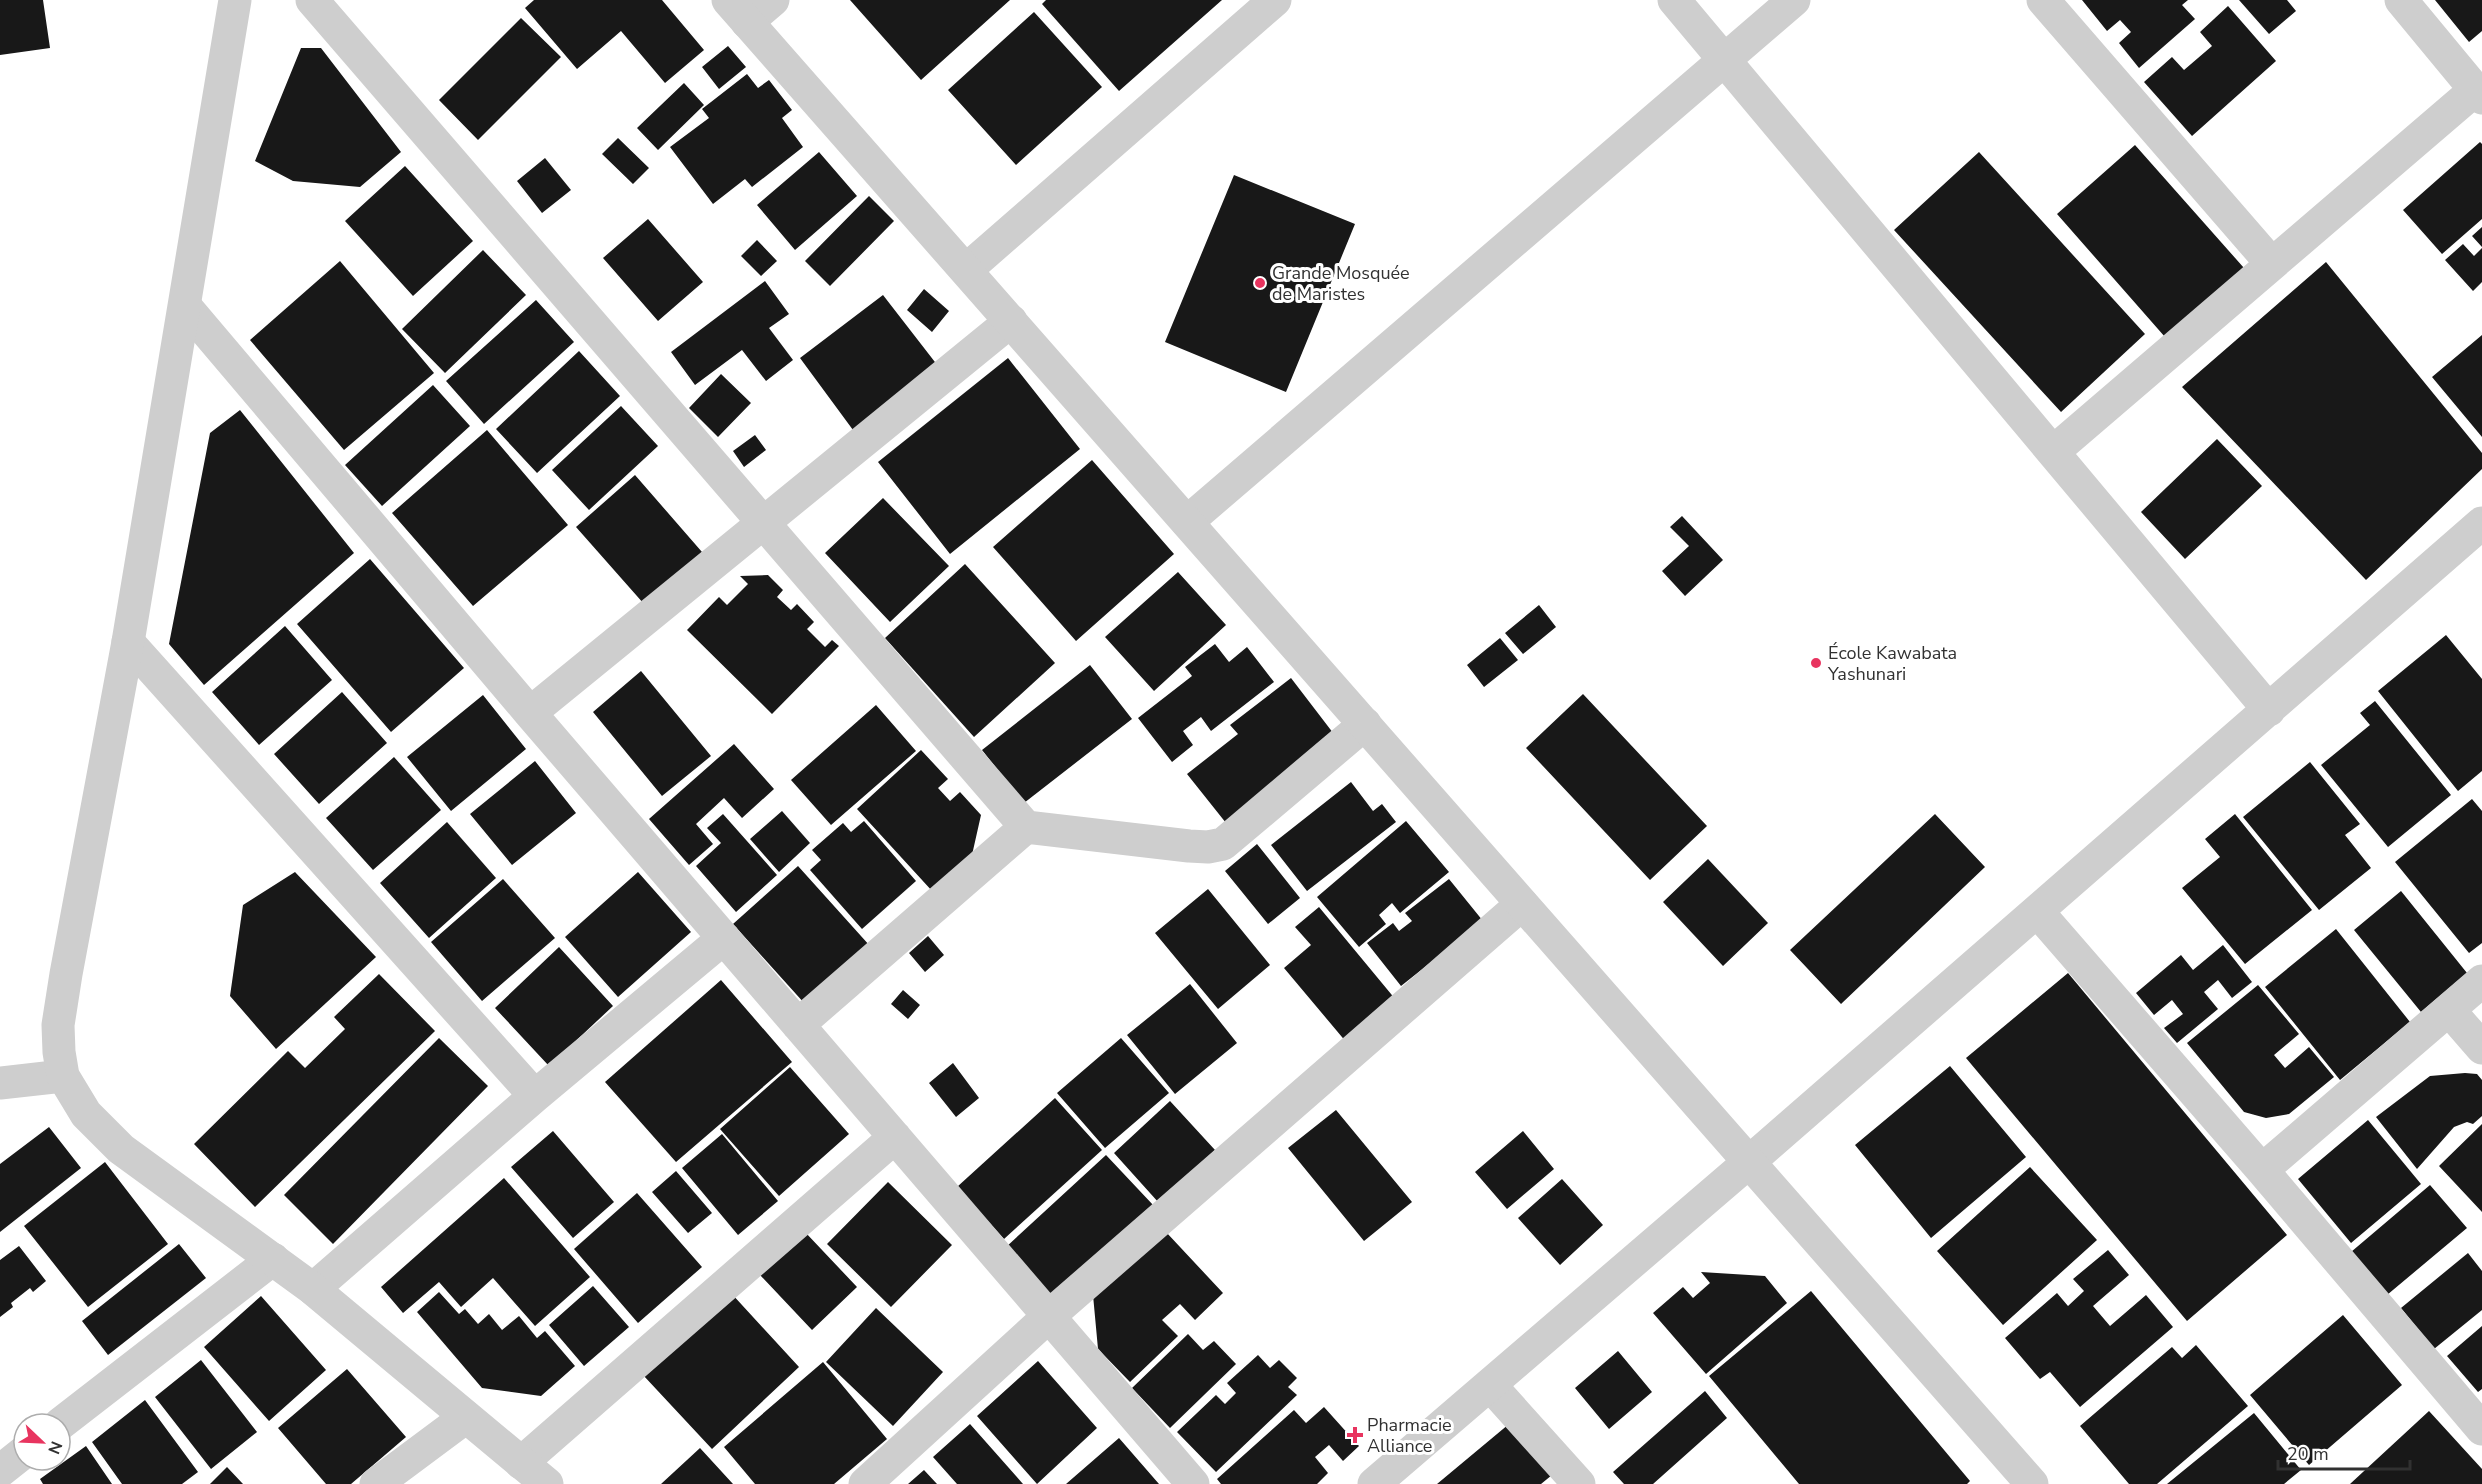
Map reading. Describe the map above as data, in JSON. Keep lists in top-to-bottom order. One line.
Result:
{"places":{"other":["Grande Mosquée de Maristes","École Kawabata Yashunari"],"health":["Pharmacie Alliance"]},"scale_bar":"20 m","north":"bottom right"}
